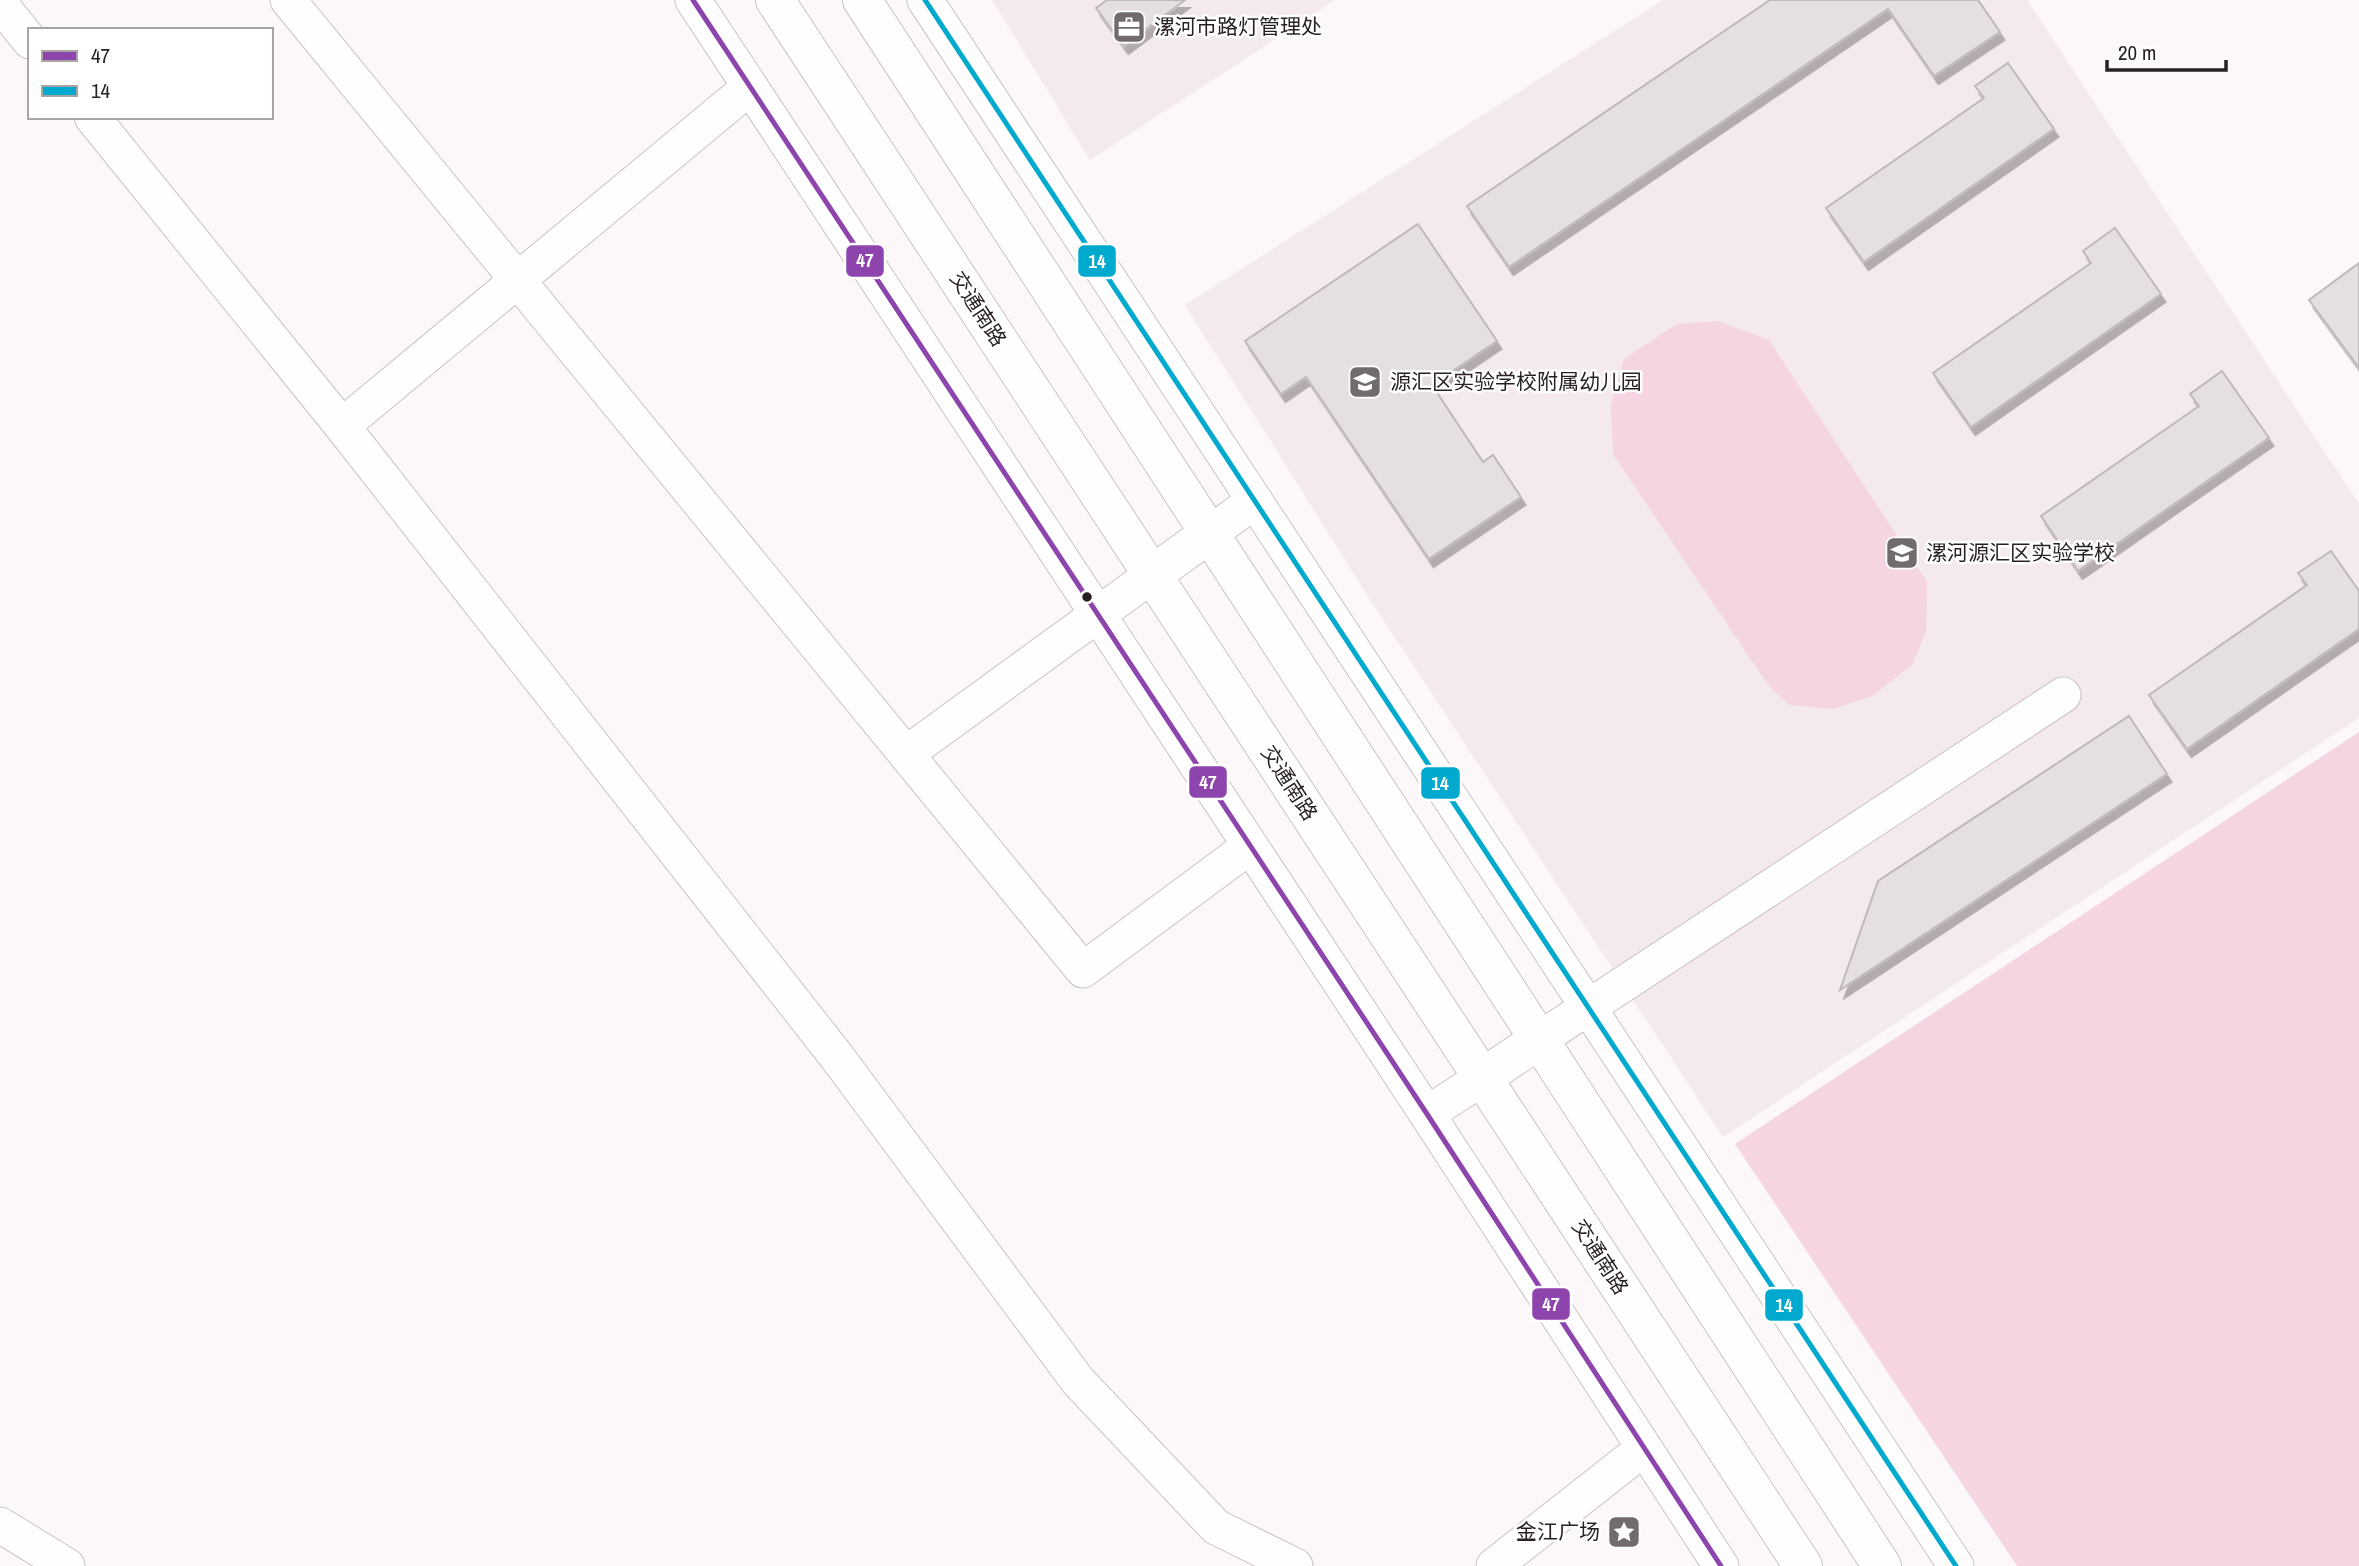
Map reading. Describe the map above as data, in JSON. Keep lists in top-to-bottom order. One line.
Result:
{"streets":{"main road":["交通南路"]},"places":{"office":["漯河市路灯管理处"],"school or university":["源汇区实验学校附属幼儿园","漯河源汇区实验学校"],"place":["金江广场"]},"lines":["transit line 47","transit line 14"],"legend":["47","14"],"scale_bar":"20 m"}
